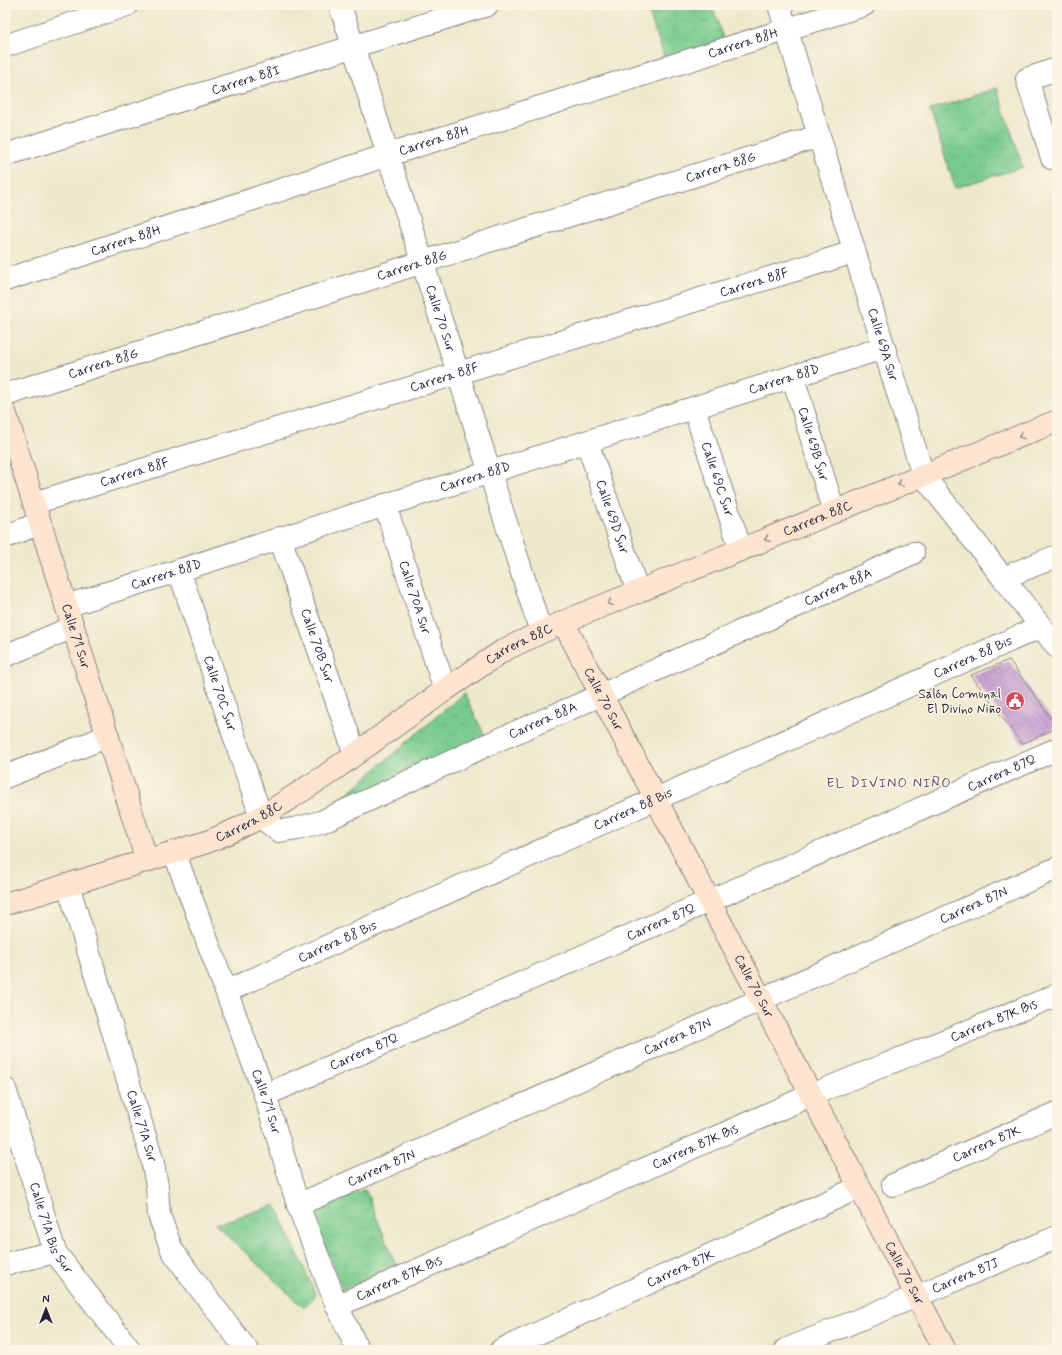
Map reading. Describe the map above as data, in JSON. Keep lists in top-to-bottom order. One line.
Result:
{"streets":{"street":["Carrera 88H","Carrera 88I","Carrera 88G","Carrera 88F","Calle 70 Sur","Calle 69A Sur","Carrera 88D","Calle 69B Sur","Calle 69C Sur","Calle 69D Sur","Carrera 88C","Carrera 88A","Calle 70A Sur","Calle 71 Sur","Calle 70B Sur","Carrera 88 Bis","Calle 70C Sur","Carrera 87Q","Carrera 87N","Carrera 87K Bis","Calle 71A Sur","Carrera 87K","Calle 71A Bis Sur","Carrera 87J"]},"crossings":[["Carrera 88H","Calle 70 Sur"],["Carrera 88H","Calle 69A Sur"],["Carrera 88I","Calle 70 Sur"],["Carrera 88G","Calle 70 Sur"],["Carrera 88G","Calle 69A Sur"],["Carrera 88G","Calle 71 Sur"],["Carrera 88F","Calle 70 Sur"],["Carrera 88F","Calle 69A Sur"],["Carrera 88F","Calle 71 Sur"],["Calle 70 Sur","Carrera 88D"],["Calle 70 Sur","Carrera 88C"],["Calle 70 Sur","Carrera 88A"],["Calle 70 Sur","Carrera 88 Bis"],["Calle 70 Sur","Carrera 87Q"],["Calle 70 Sur","Carrera 87N"],["Calle 70 Sur","Carrera 87K Bis"],["Calle 70 Sur","Carrera 87K"],["Calle 70 Sur","Carrera 87J"],["Calle 69A Sur","Carrera 88D"],["Calle 69A Sur","Carrera 88C"],["Calle 69A Sur","Carrera 88 Bis"],["Carrera 88D","Calle 69B Sur"],["Carrera 88D","Calle 69C Sur"],["Carrera 88D","Calle 69D Sur"],["Carrera 88D","Calle 70A Sur"],["Carrera 88D","Calle 71 Sur"],["Carrera 88D","Calle 70B Sur"],["Carrera 88D","Calle 70C Sur"],["Calle 69B Sur","Carrera 88C"],["Calle 69C Sur","Carrera 88C"],["Calle 69D Sur","Carrera 88C"],["Carrera 88C","Carrera 88A"],["Carrera 88C","Calle 70A Sur"],["Carrera 88C","Calle 71 Sur"],["Carrera 88C","Calle 70B Sur"],["Carrera 88C","Calle 70C Sur"],["Carrera 88C","Calle 71A Sur"],["Carrera 88A","Calle 70C Sur"],["Calle 71 Sur","Carrera 88 Bis"],["Calle 71 Sur","Carrera 87Q"],["Calle 71 Sur","Carrera 87N"],["Calle 71 Sur","Carrera 87K Bis"]],"one_way":["Carrera 88C"],"districts":["EL DIVINO NIÑO"],"places":{"public building":["Salón Comunal El Divino Niño"]},"north":"top"}
